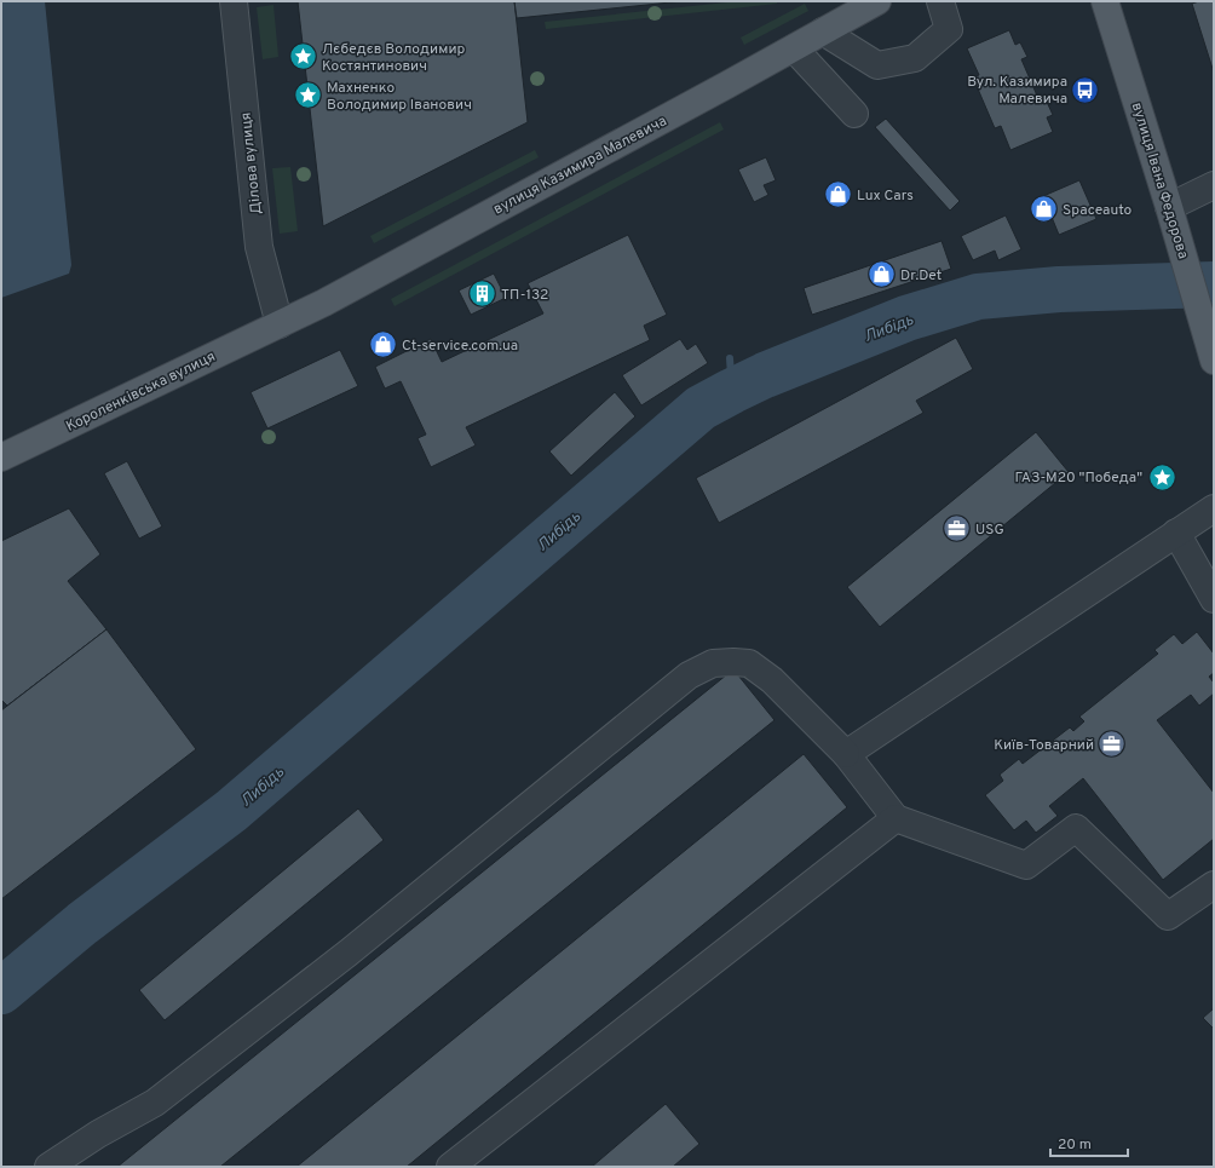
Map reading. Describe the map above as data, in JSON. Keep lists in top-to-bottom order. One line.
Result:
{"streets":{"main road":["вулиця Казимира Малевича","вулиця Івана Федорова","Короленківська вулиця"],"street":["Ділова вулиця"]},"crossings":[["Ділова вулиця","вулиця Казимира Малевича"],["Ділова вулиця","Короленківська вулиця"],["вулиця Казимира Малевича","Короленківська вулиця"]],"water":["Либідь"],"places":{"place":["Лєбедєв Володимир Костянтинович","Махненко Володимир Іванович","ГАЗ-М20 \"Победа\""],"bus stop":["Вул. Казимира Малевича"],"shop":["Lux Cars","Spaceauto","Dr.Det","Ct-service.com.ua"],"building":["ТП-132"],"office":["USG","Київ-Товарний"]},"scale_bar":"20 m"}
